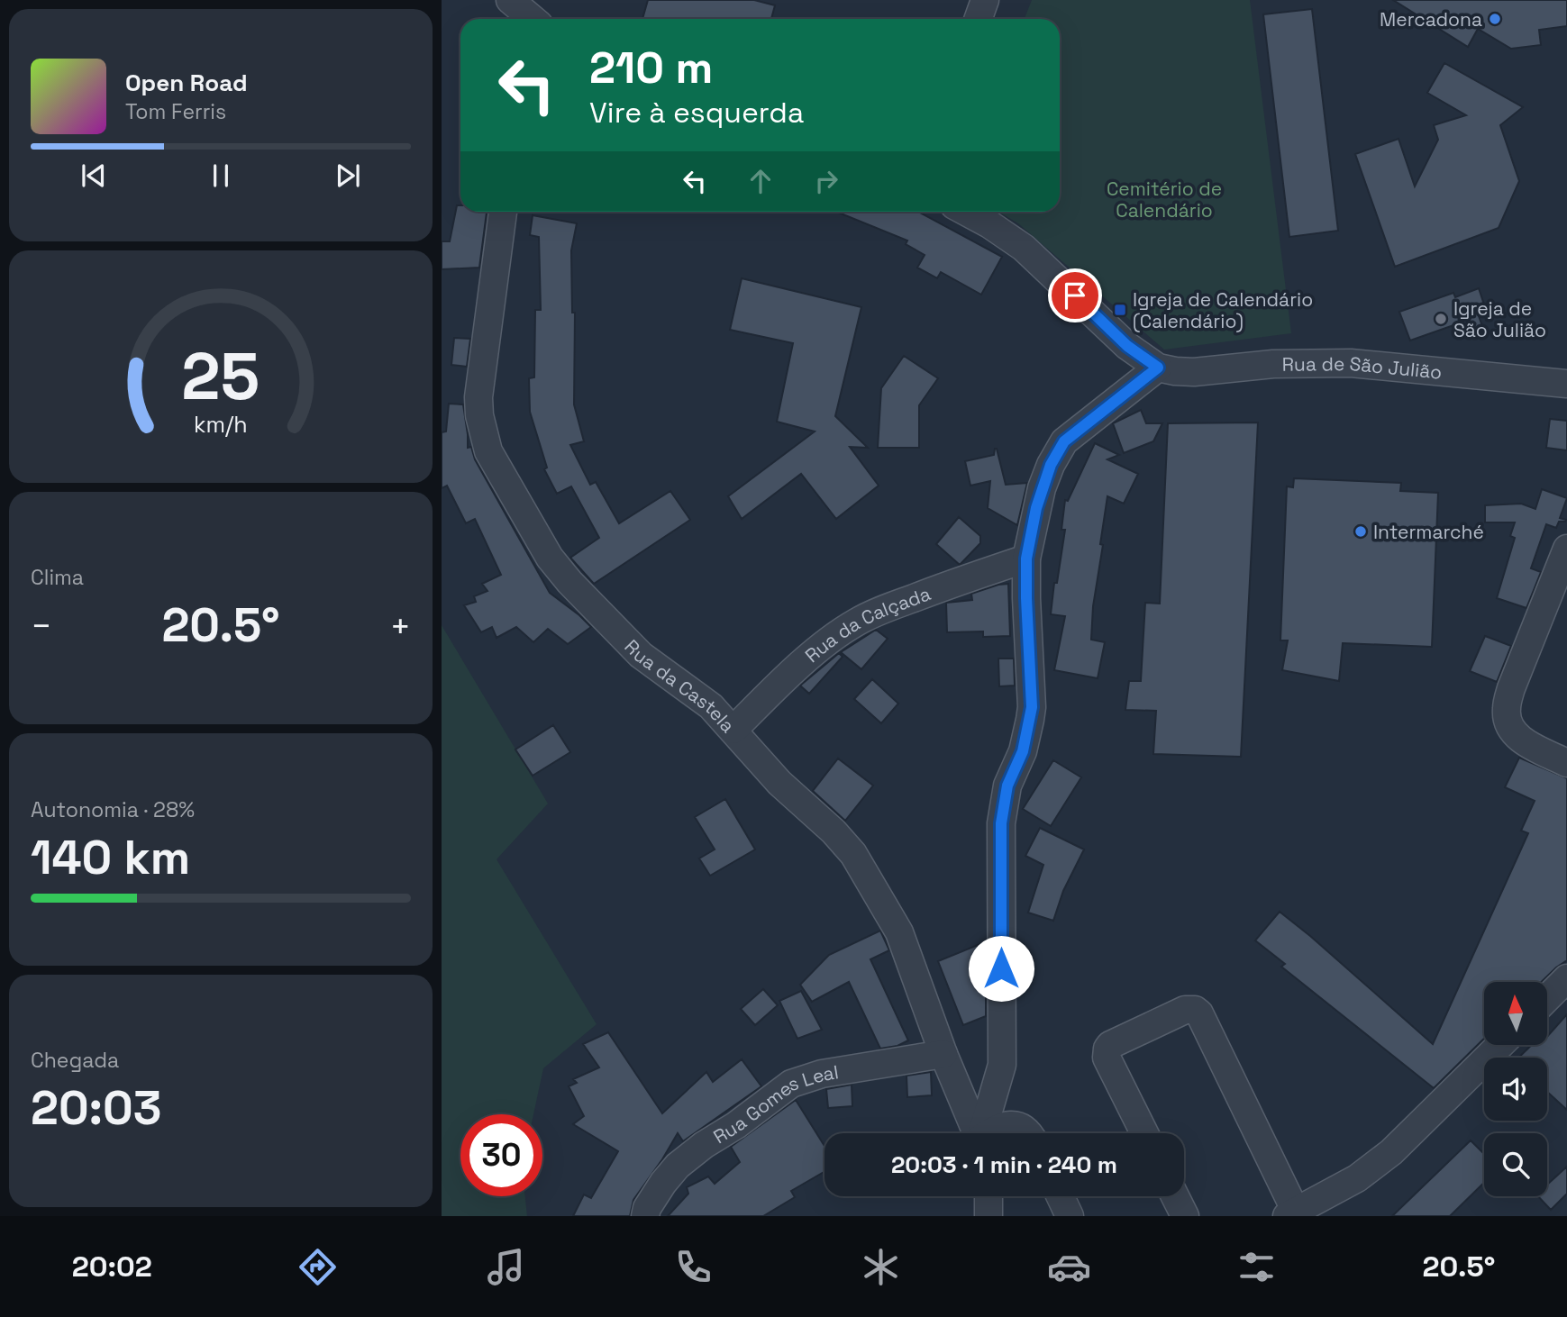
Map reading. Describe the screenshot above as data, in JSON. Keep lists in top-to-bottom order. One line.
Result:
{"streets":{"street":["Rua de São Julião","Rua da Calçada","Rua da Castela","Rua Gomes Leal"]},"crossings":[["Rua da Calçada","Rua da Castela"],["Rua da Castela","Rua Gomes Leal"]],"parks":["Cemitério de Calendário"],"places":{"other":["Mercadona","Igreja de São Julião","Intermarché"],"transit":["Igreja de Calendário (Calendário)"]},"north":"top","page":{"turn":["210 m","Vire à esquerda"],"song":["Open Road","Tom Ferris"],"tile":["Clima",["Autonomia · 28%","140 km"],["Chegada","20:03"]],"heat":["−","20.5°","+"],"limit":"30","trip":"20:03 · 1 min · 240 m","tabs":["20:02","20.5°"],"gauge":["25","km/h"]}}
